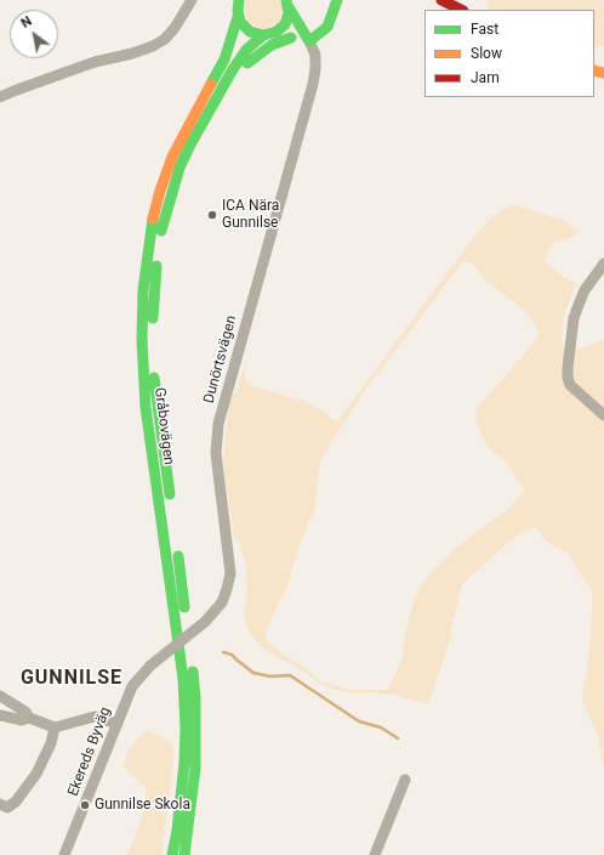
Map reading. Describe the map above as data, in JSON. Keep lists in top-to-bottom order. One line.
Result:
{"streets":{"main road":["Dunörtsvägen","Gråbovägen"],"street":["Ekereds Byväg"]},"crossings":[["Dunörtsvägen","Ekereds Byväg"]],"districts":["GUNNILSE"],"places":["ICA Nära Gunnilse","Gunnilse Skola"],"legend":["Fast","Slow","Jam"],"north":"top left"}
